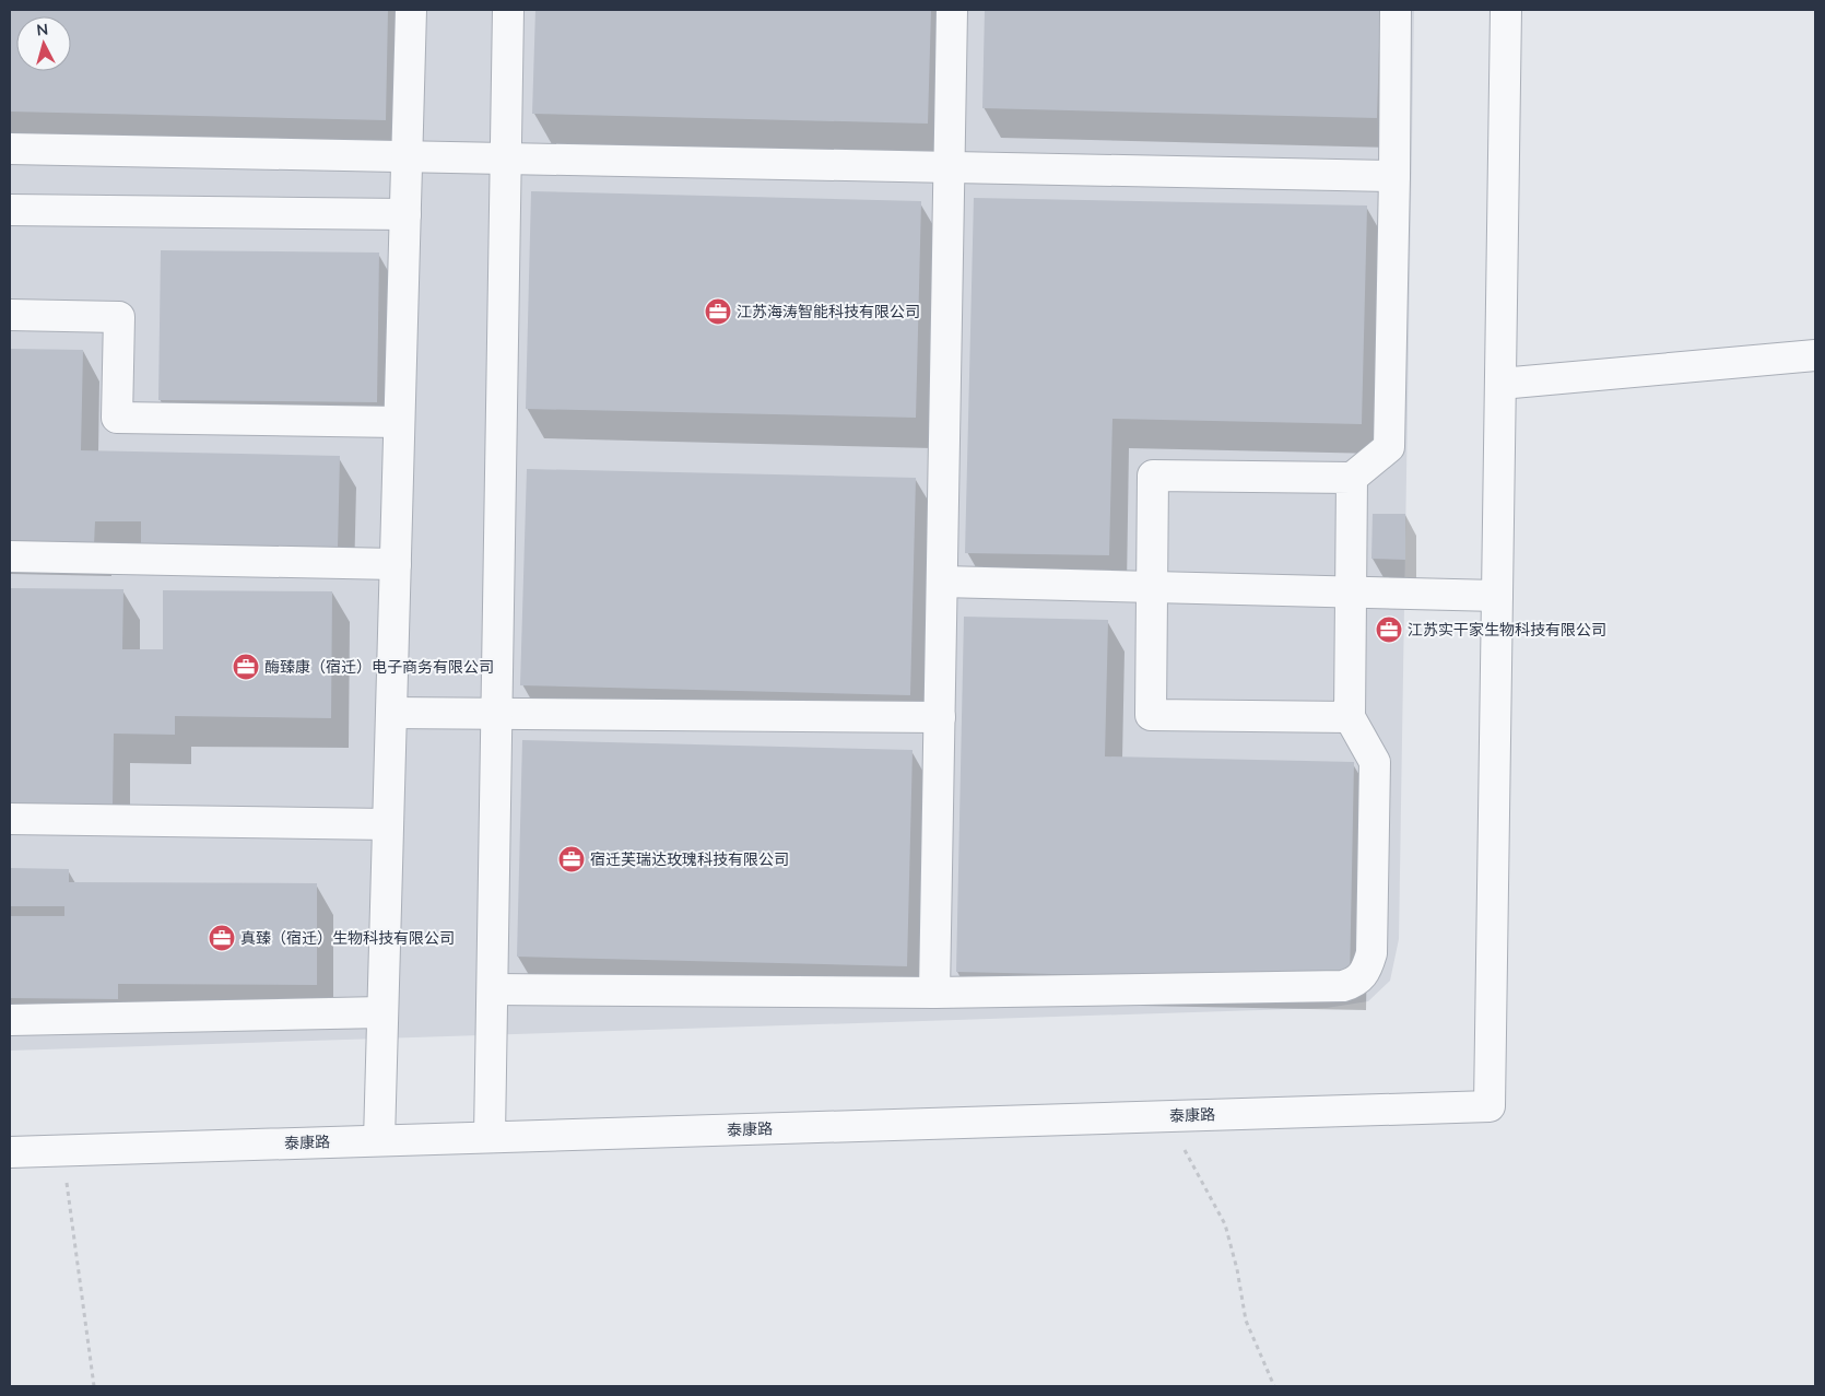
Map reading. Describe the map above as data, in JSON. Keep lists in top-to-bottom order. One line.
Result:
{"streets":{"street":["泰康路"]},"places":{"office":["江苏海涛智能科技有限公司","江苏实干家生物科技有限公司","酶臻康（宿迁）电子商务有限公司","宿迁芙瑞达玫瑰科技有限公司","真臻（宿迁）生物科技有限公司"]},"north":"top"}
